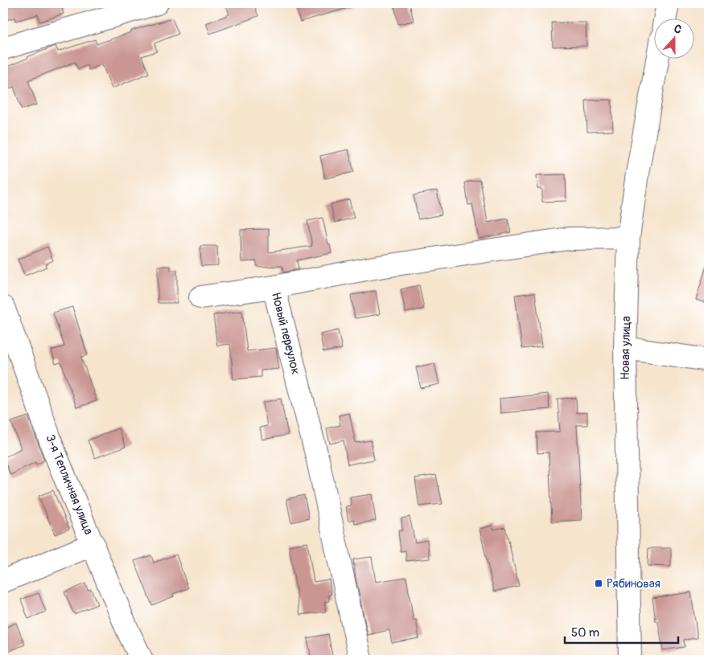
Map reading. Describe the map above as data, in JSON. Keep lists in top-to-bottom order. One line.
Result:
{"streets":{"street":["Новый переулок","Новая улица","3-я Тепличная улица"]},"crossings":[["Новый переулок","Новая улица"]],"places":{"transit":["Рябиновая"]},"scale_bar":"50 m","north":"top"}
